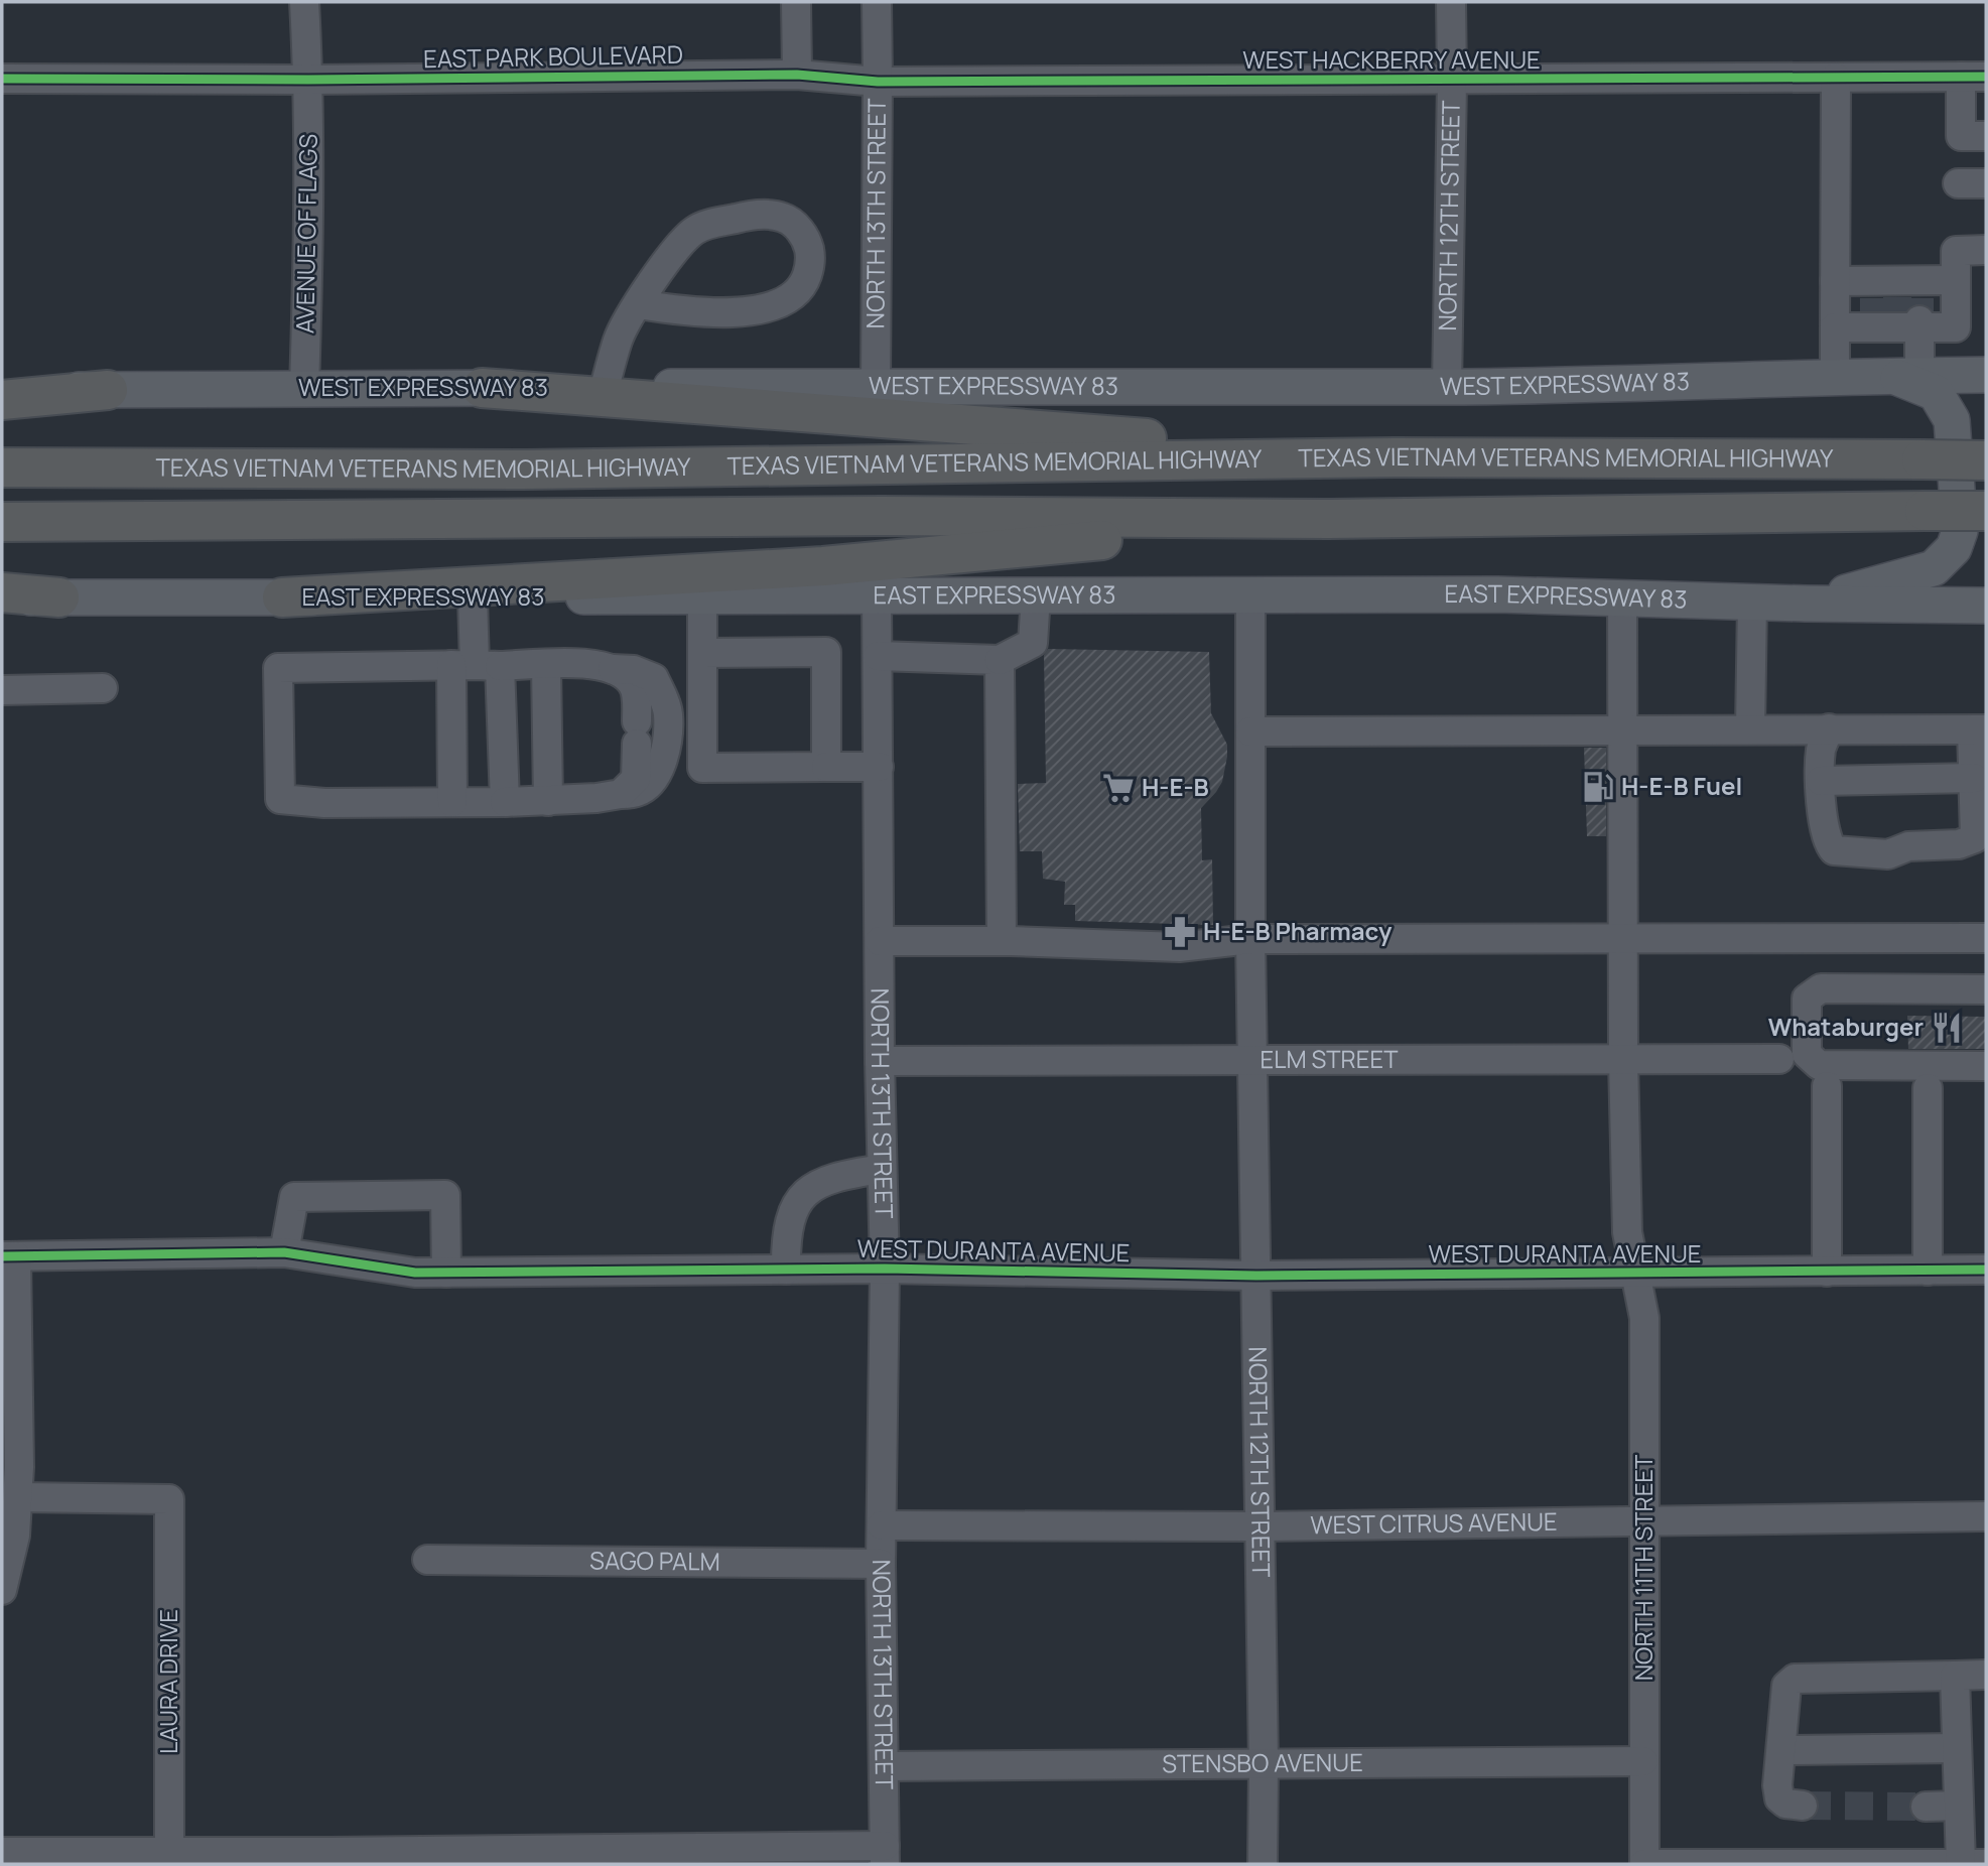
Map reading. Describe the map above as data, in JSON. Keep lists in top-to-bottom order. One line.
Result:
{"streets":{"highway":["TEXAS VIETNAM VETERANS MEMORIAL HIGHWAY"],"main road":["WEST EXPRESSWAY 83","EAST EXPRESSWAY 83"],"street":["EAST PARK BOULEVARD","WEST HACKBERRY AVENUE","NORTH 13TH STREET","NORTH 12TH STREET","AVENUE OF FLAGS","ELM STREET","WEST DURANTA AVENUE","WEST CITRUS AVENUE","SAGO PALM","NORTH 11TH STREET","LAURA DRIVE","STENSBO AVENUE"]},"crossings":[["EAST PARK BOULEVARD","WEST HACKBERRY AVENUE"],["EAST PARK BOULEVARD","AVENUE OF FLAGS"],["WEST HACKBERRY AVENUE","NORTH 13TH STREET"],["WEST HACKBERRY AVENUE","NORTH 12TH STREET"],["NORTH 13TH STREET","WEST EXPRESSWAY 83"],["NORTH 13TH STREET","EAST EXPRESSWAY 83"],["NORTH 13TH STREET","ELM STREET"],["NORTH 13TH STREET","WEST DURANTA AVENUE"],["NORTH 13TH STREET","WEST CITRUS AVENUE"],["NORTH 13TH STREET","SAGO PALM"],["NORTH 13TH STREET","STENSBO AVENUE"],["NORTH 12TH STREET","WEST EXPRESSWAY 83"],["NORTH 12TH STREET","EAST EXPRESSWAY 83"],["NORTH 12TH STREET","ELM STREET"],["NORTH 12TH STREET","WEST DURANTA AVENUE"],["NORTH 12TH STREET","WEST CITRUS AVENUE"],["NORTH 12TH STREET","STENSBO AVENUE"],["AVENUE OF FLAGS","WEST EXPRESSWAY 83"],["EAST EXPRESSWAY 83","NORTH 11TH STREET"],["ELM STREET","NORTH 11TH STREET"],["WEST DURANTA AVENUE","NORTH 11TH STREET"],["WEST CITRUS AVENUE","NORTH 11TH STREET"],["NORTH 11TH STREET","STENSBO AVENUE"]],"places":{"fuel station":["H-E-B Fuel"],"supermarket":["H-E-B"],"pharmacy":["H-E-B Pharmacy"],"restaurant":["Whataburger"]}}
